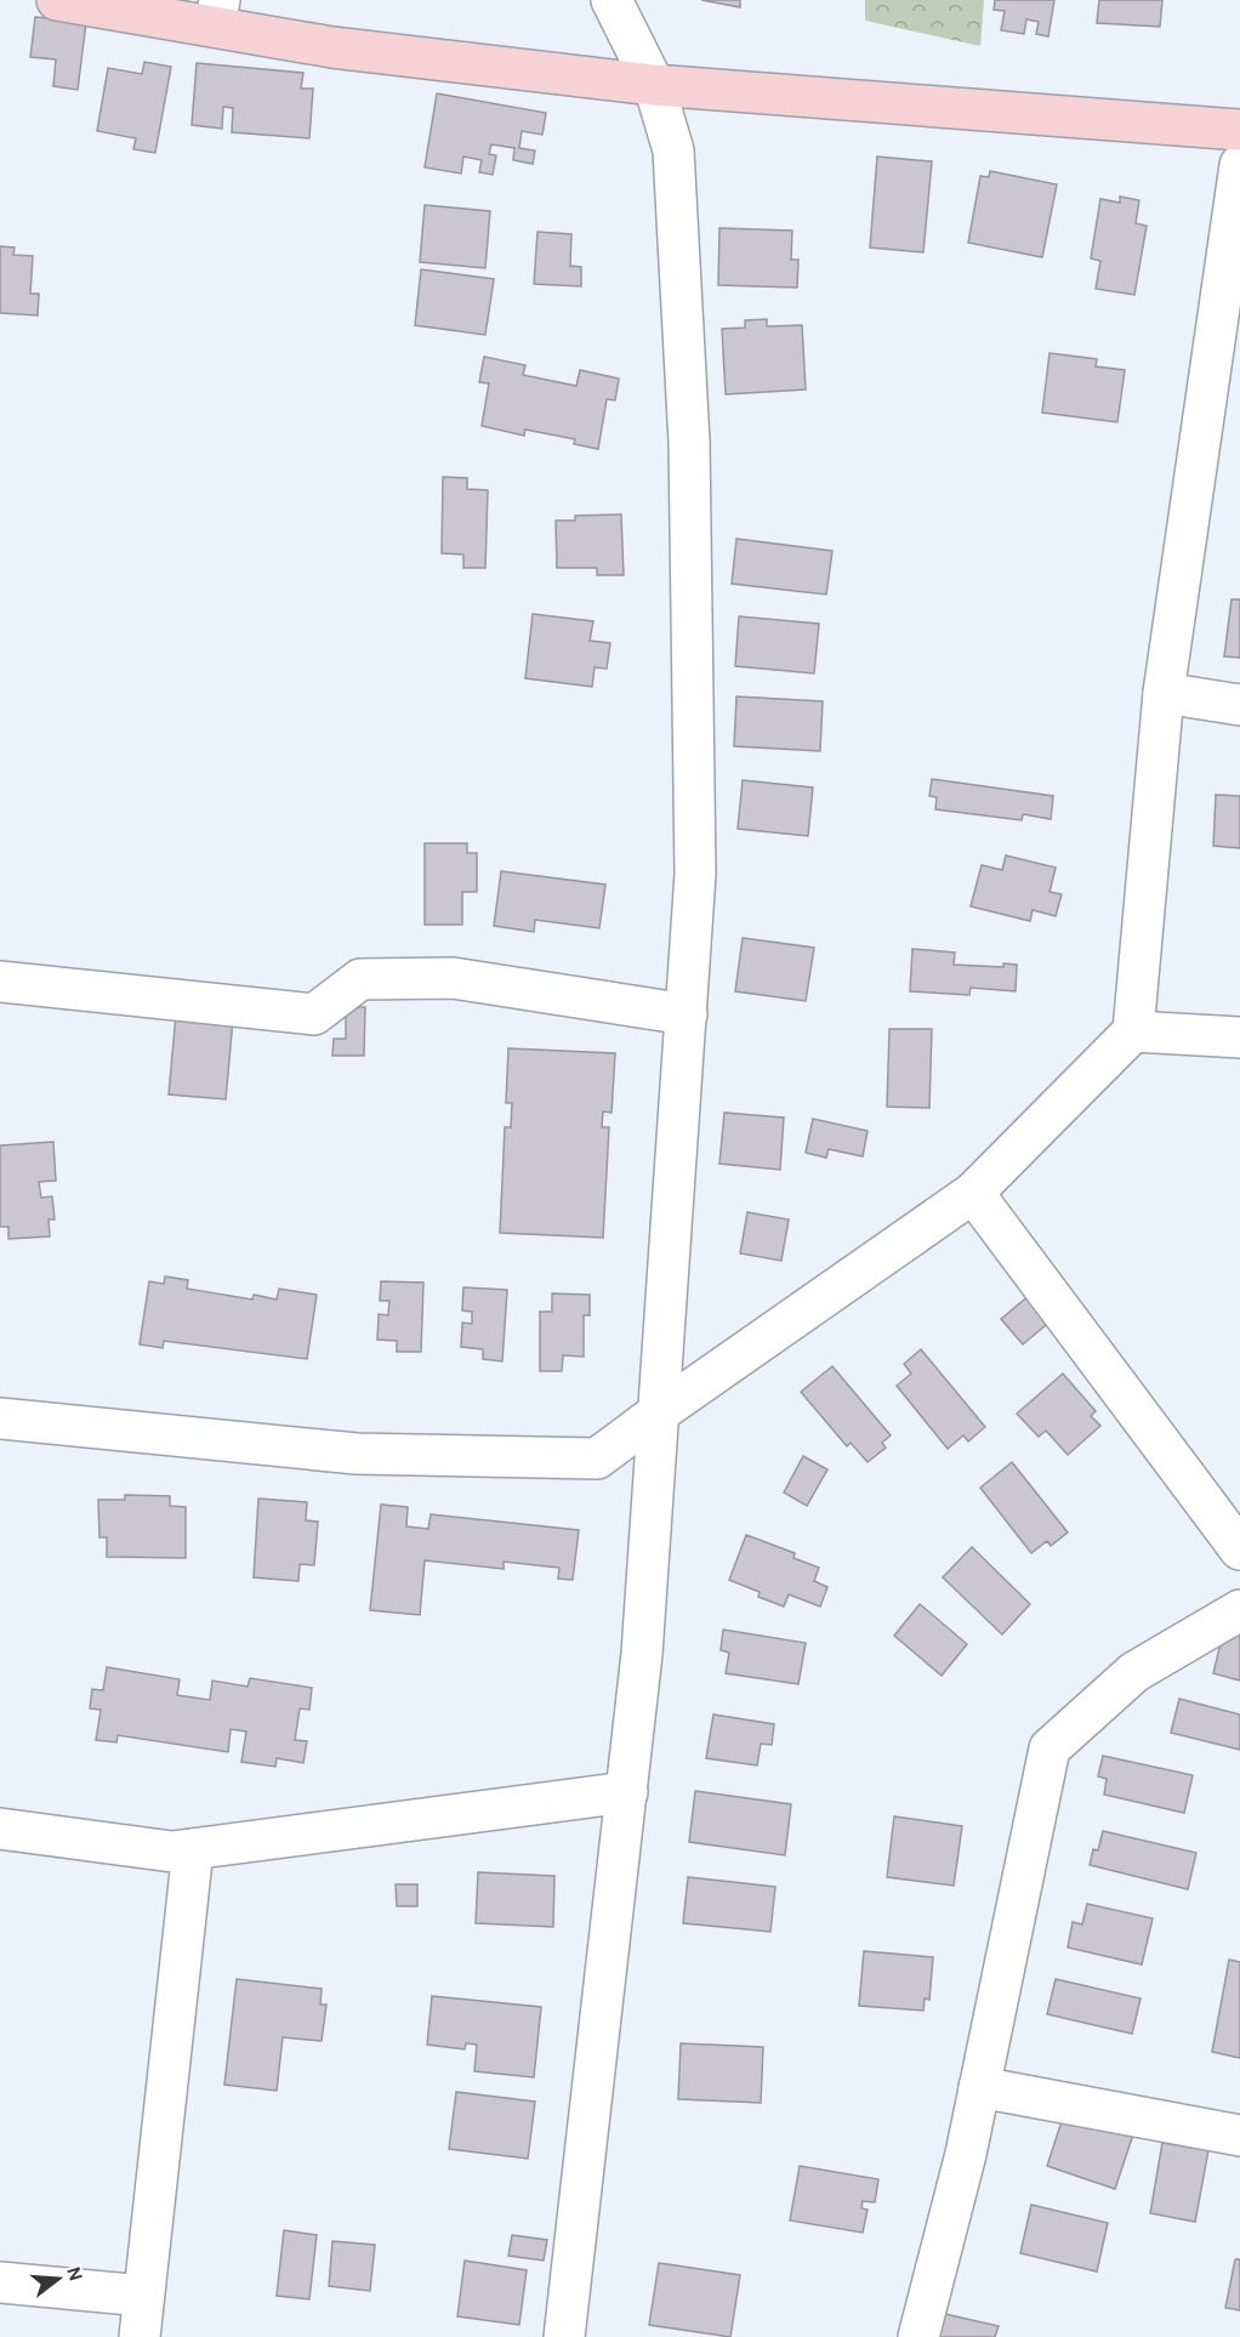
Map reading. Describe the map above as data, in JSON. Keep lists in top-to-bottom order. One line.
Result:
{"north":"right"}
